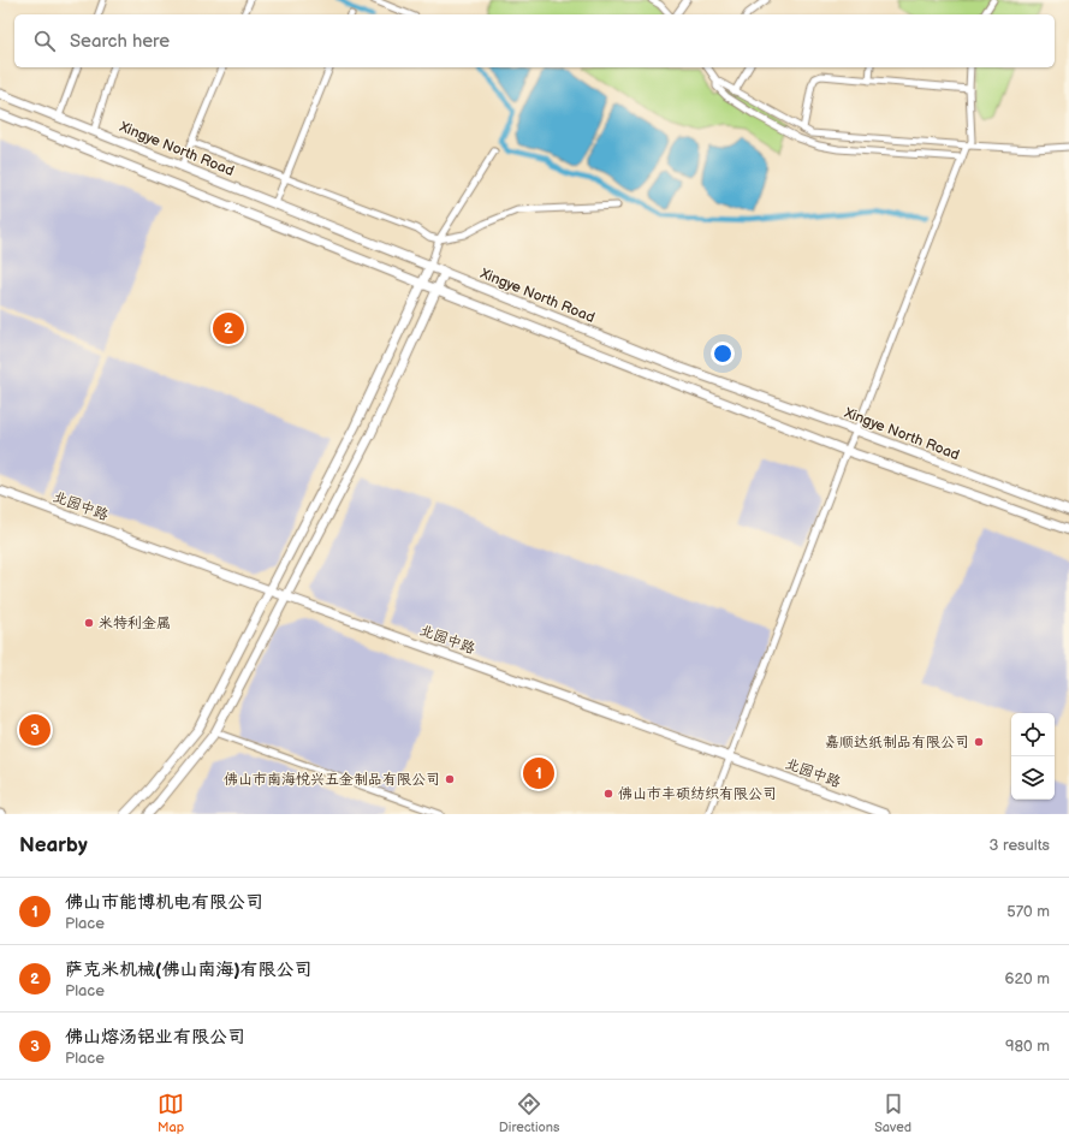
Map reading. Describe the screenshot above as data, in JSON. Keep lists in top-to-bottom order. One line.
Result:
{"streets":{"street":["Xingye North Road","北园中路"]},"places":["米特利金属","嘉顺达纸制品有限公司","佛山市南海悦兴五金制品有限公司","佛山市丰硕纺织有限公司"],"page":{"search":"Search here","pins":["2","3","1"],"heading":["Nearby","3 results"],"list":[{"mark":"1","name":"佛山市能博机电有限公司","note":"Place","value":"570 m"},{"mark":"2","name":"萨克米机械(佛山南海)有限公司","note":"Place","value":"620 m"},{"mark":"3","name":"佛山熔汤铝业有限公司","note":"Place","value":"980 m"}],"nav":["Map","Directions","Saved"]}}
